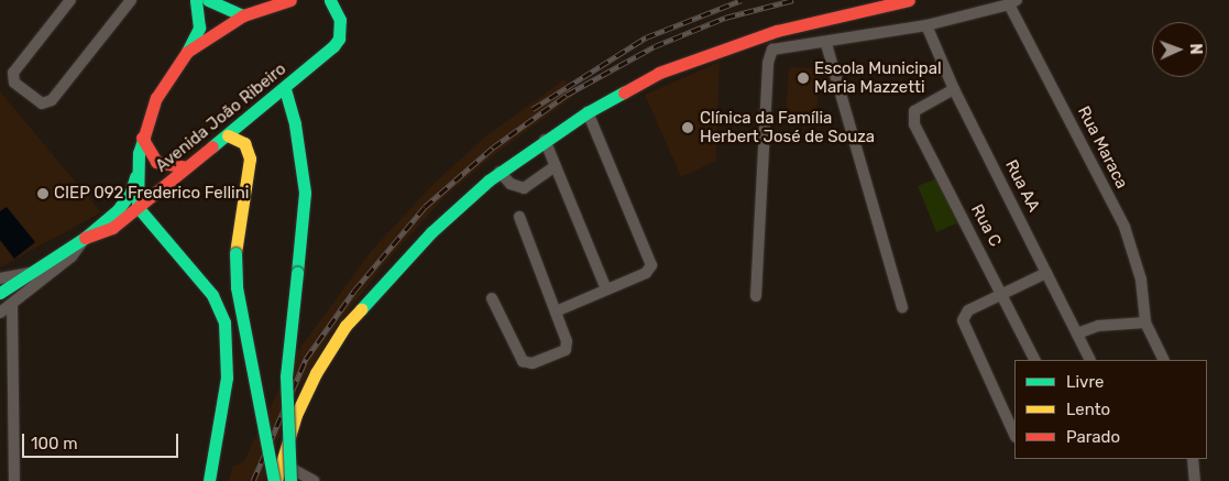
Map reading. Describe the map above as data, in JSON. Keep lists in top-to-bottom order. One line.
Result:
{"streets":{"main road":["Avenida João Ribeiro"],"street":["Rua Maraca","Rua AA","Rua C"]},"crossings":[["Rua AA","Rua C"]],"places":["Escola Municipal Maria Mazzetti","Clínica da Família Herbert José de Souza","CIEP 092 Frederico Fellini"],"legend":["Livre","Lento","Parado"],"scale_bar":"100 m","north":"right"}
